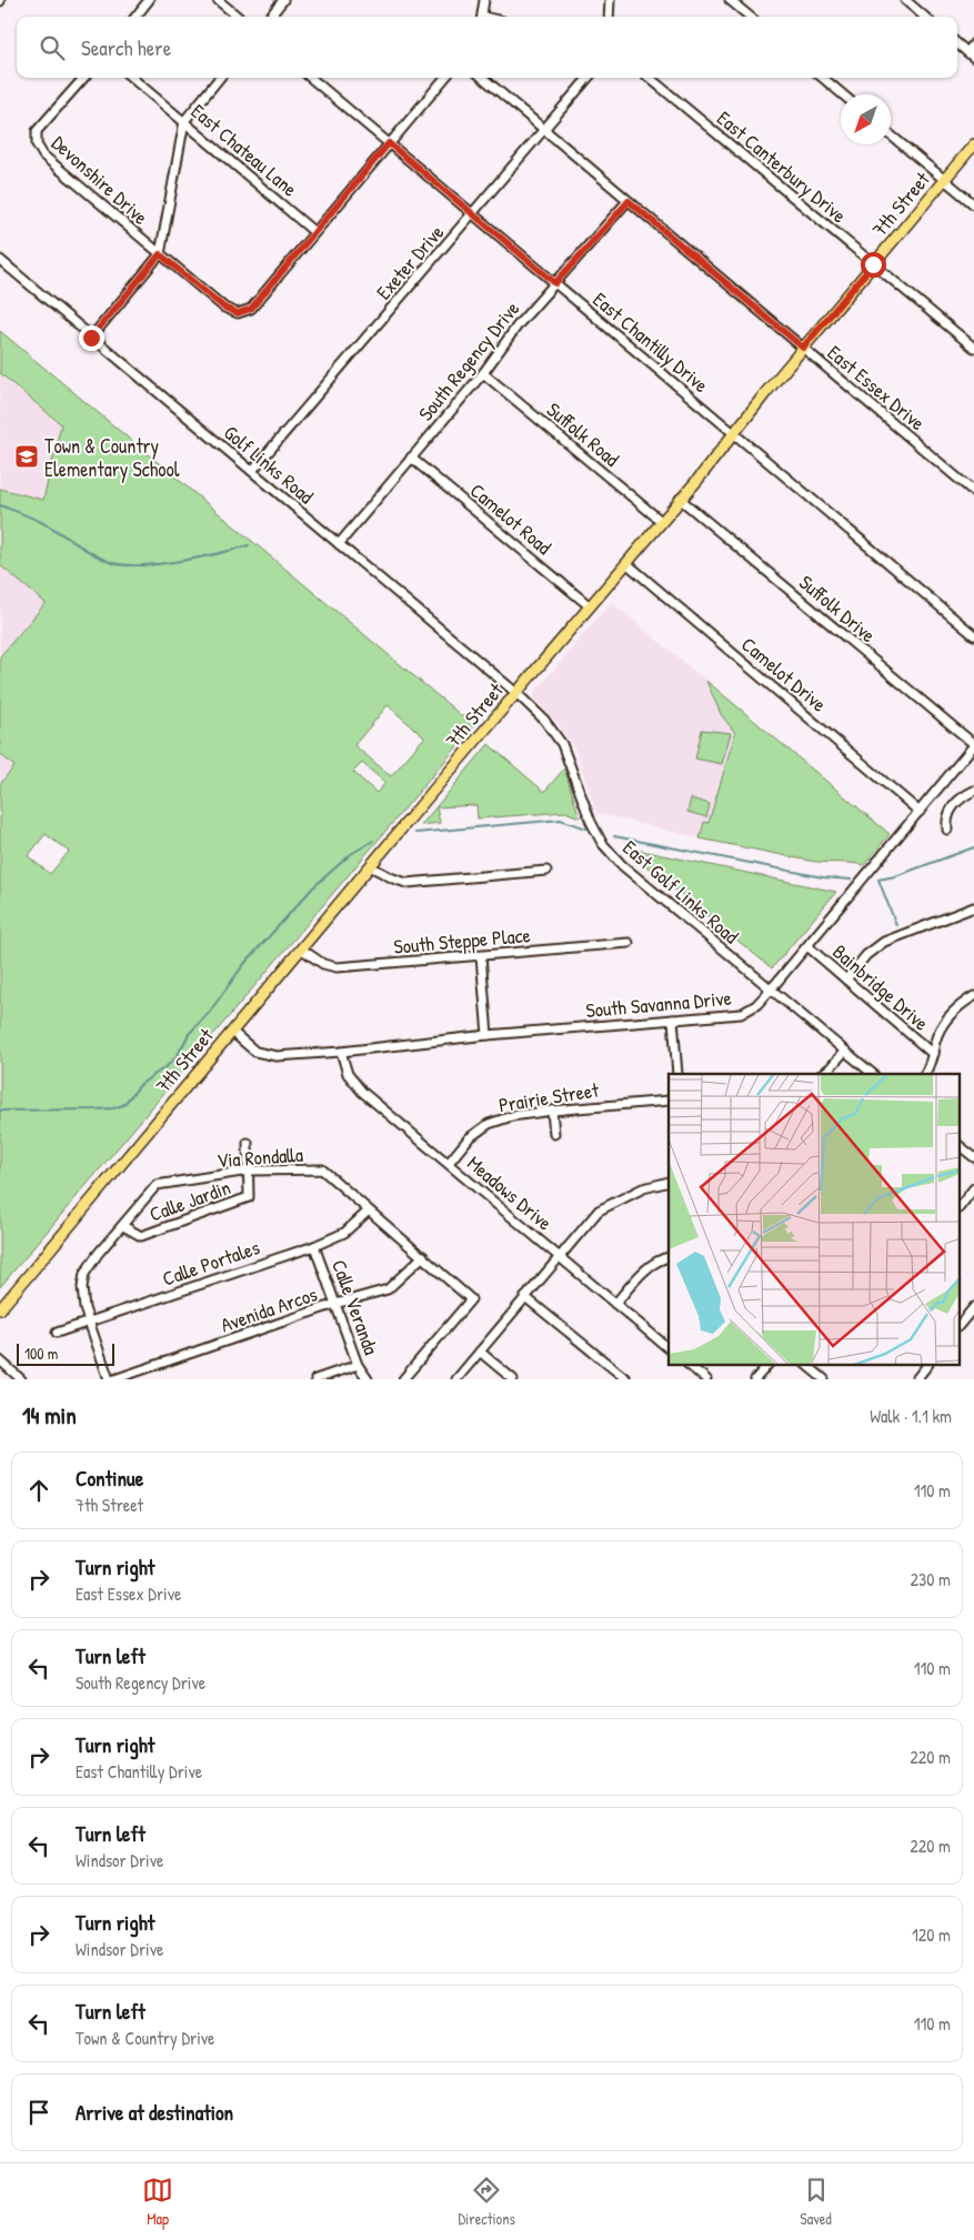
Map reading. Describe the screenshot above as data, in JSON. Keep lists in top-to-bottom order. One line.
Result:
{"streets":{"main road":["7th Street"],"street":["East Chateau Lane","East Canterbury Drive","Devonshire Drive","Exeter Drive","East Chantilly Drive","South Regency Drive","East Essex Drive","Suffolk Road","Golf Links Road","Camelot Road","Suffolk Drive","Camelot Drive","East Golf Links Road","South Steppe Place","Bainbridge Drive","South Savanna Drive","Prairie Street","Via Rondalla","Meadows Drive","Calle Jardin","Calle Portales","Calle Veranda","Avenida Arcos"]},"crossings":[["East Chateau Lane","Devonshire Drive"],["East Canterbury Drive","7th Street"],["7th Street","East Chantilly Drive"],["7th Street","East Essex Drive"],["7th Street","Suffolk Road"],["7th Street","Golf Links Road"],["7th Street","Camelot Road"],["7th Street","Suffolk Drive"],["7th Street","Camelot Drive"],["7th Street","East Golf Links Road"],["7th Street","South Steppe Place"],["7th Street","South Savanna Drive"],["Exeter Drive","East Chantilly Drive"],["Exeter Drive","East Essex Drive"],["Exeter Drive","Golf Links Road"],["East Chantilly Drive","South Regency Drive"],["South Regency Drive","East Essex Drive"],["South Regency Drive","Suffolk Road"],["South Regency Drive","Golf Links Road"],["South Regency Drive","Camelot Road"],["Golf Links Road","East Golf Links Road"],["Suffolk Drive","South Savanna Drive"],["Camelot Drive","South Savanna Drive"],["East Golf Links Road","South Savanna Drive"],["Bainbridge Drive","South Savanna Drive"],["South Savanna Drive","Meadows Drive"],["Prairie Street","Meadows Drive"],["Via Rondalla","Calle Jardin"],["Via Rondalla","Calle Portales"],["Via Rondalla","Avenida Arcos"],["Calle Portales","Calle Veranda"],["Calle Veranda","Avenida Arcos"]],"places":{"school or university":["Town & Country Elementary School"]},"scale_bar":"100 m","north":"bottom left","page":{"search":"Search here","scale":"100 m","heading":["14 min","Walk · 1.1 km"],"list":[["Continue","7th Street","110 m"],["Turn right","East Essex Drive","230 m"],["Turn left","South Regency Drive","110 m"],["Turn right","East Chantilly Drive","220 m"],["Turn left","Windsor Drive","220 m"],["Turn right","Windsor Drive","120 m"],["Turn left","Town & Country Drive","110 m"],"Arrive at destination"],"nav":["Map","Directions","Saved"]}}
